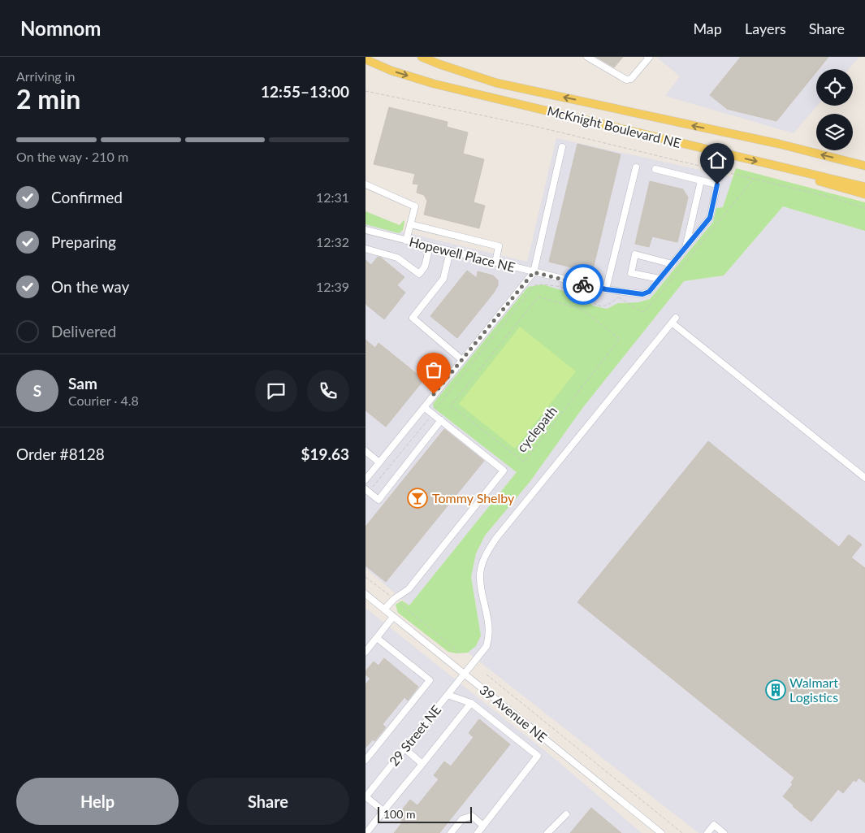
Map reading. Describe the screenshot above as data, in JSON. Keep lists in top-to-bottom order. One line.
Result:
{"streets":{"main road":["McKnight Boulevard NE"],"street":["Hopewell Place NE","39 Avenue NE","29 Street NE"],"path":["cyclepath"]},"crossings":[["39 Avenue NE","29 Street NE"]],"places":{"bar":["Tommy Shelby"],"building":["Walmart Logistics"]},"scale_bar":"100 m","page":{"header":"Nomnom","nav":["Map","Layers","Share"],"heading":["2 min","Arriving in","12:55–13:00"],"panel":["Sam","Courier · 4.8","Order #8128","$19.63"],"bar":"On the way · 210 m","list":[["Confirmed","12:31"],["Preparing","12:32"],["On the way","12:39"],"Delivered"],"round":"S","buttons":["Help","Share"],"scale":"100 m"}}
